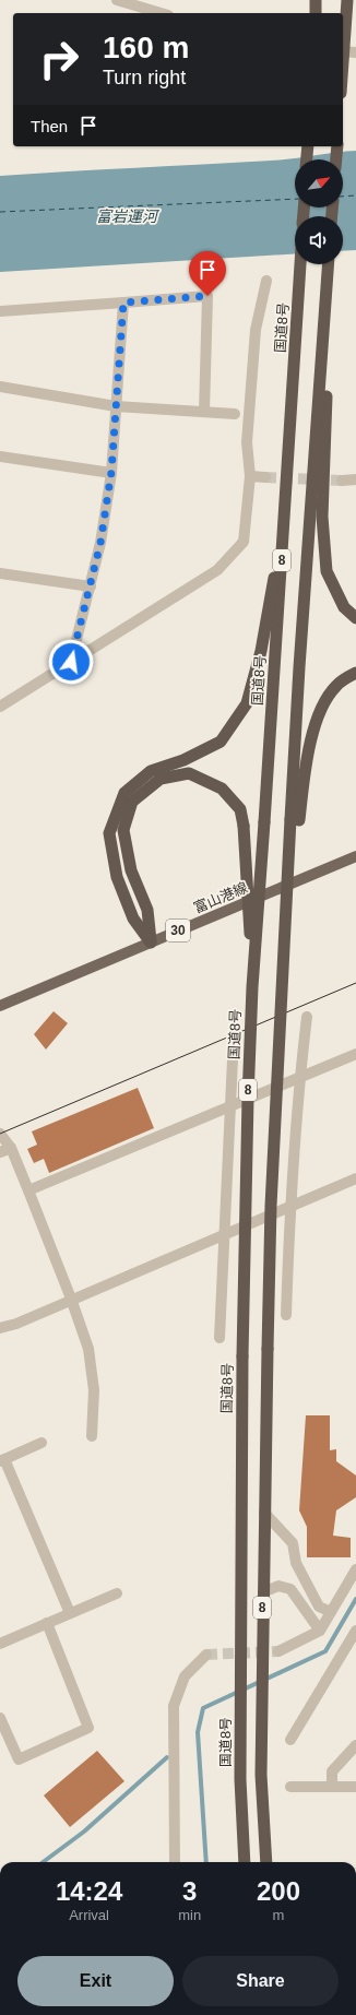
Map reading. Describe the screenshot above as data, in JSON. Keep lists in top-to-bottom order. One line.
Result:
{"streets":{"highway":["国道8号","8"],"main road":["富山港線","30"]},"water":["富岩運河"],"north":"top right","page":{"turn":["160 m","Turn right"],"then":"Then","eta":["14:24","Arrival","3","min","200","m"],"buttons":["Exit","Share"]}}
